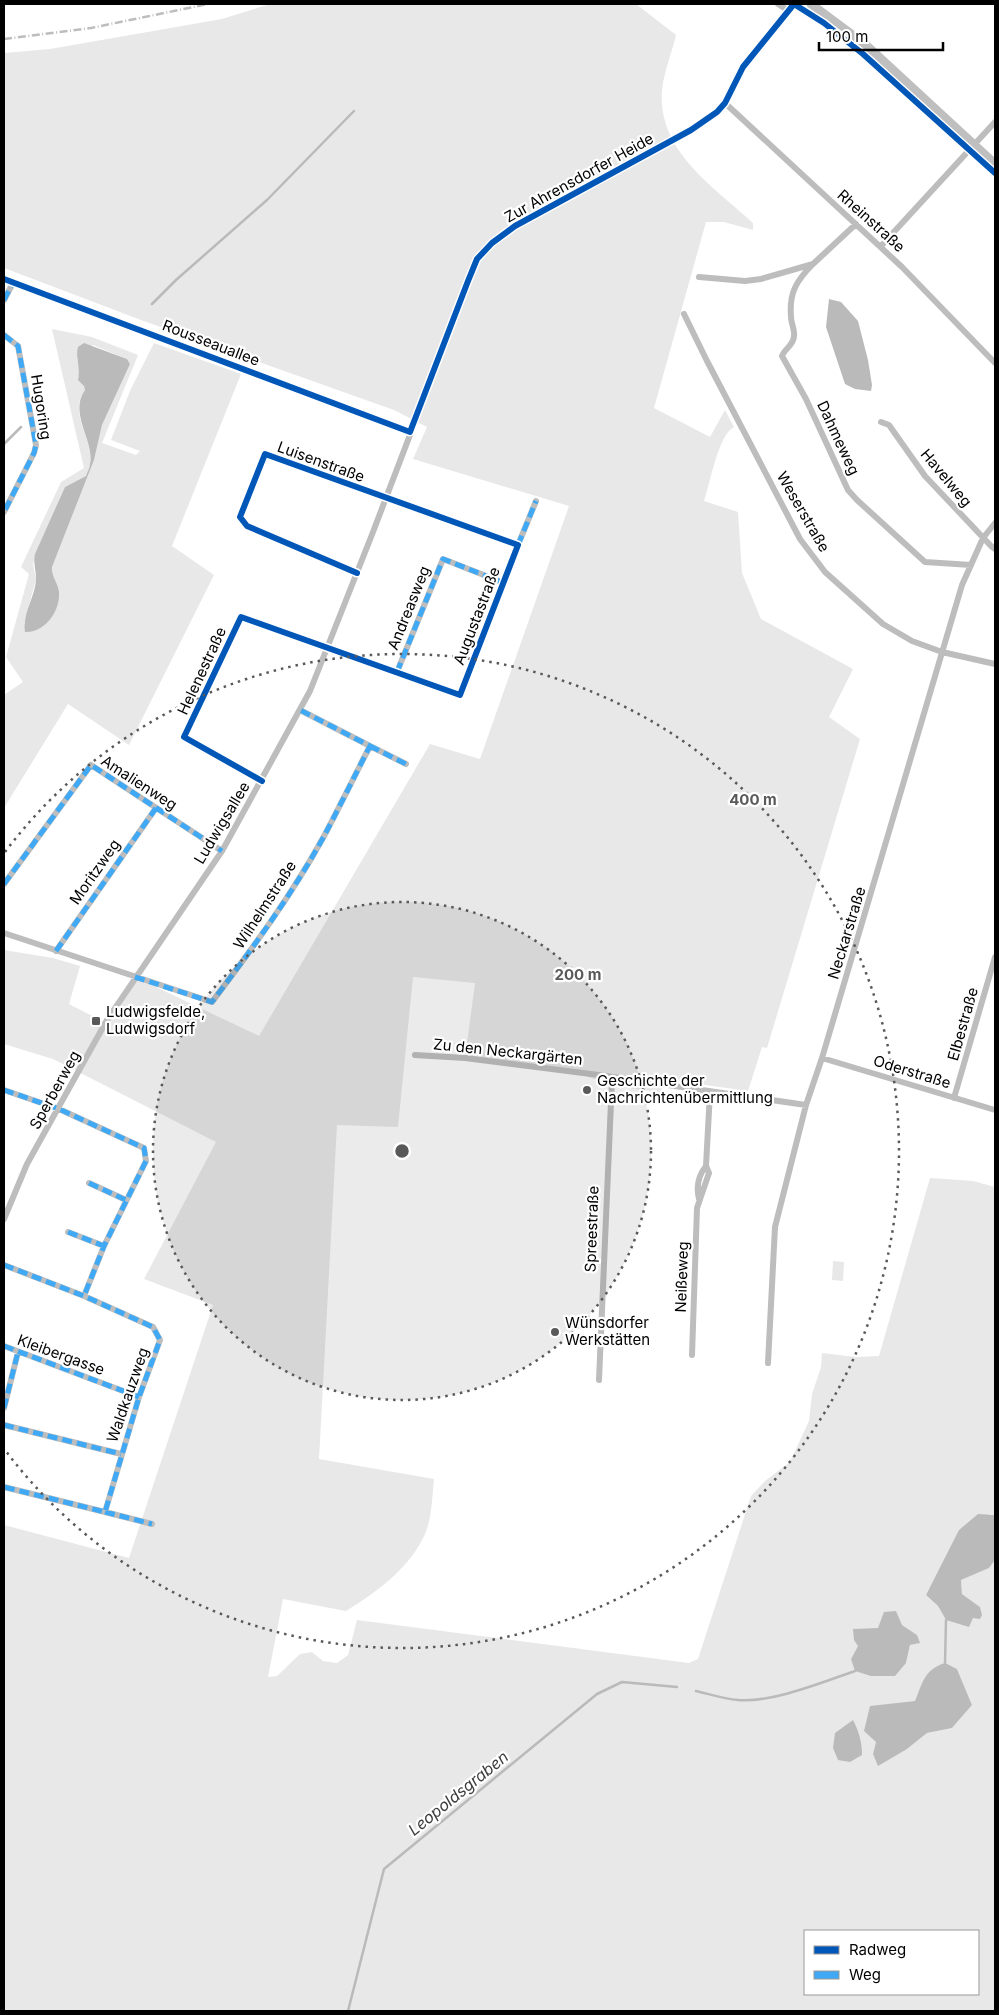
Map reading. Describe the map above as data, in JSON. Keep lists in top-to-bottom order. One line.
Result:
{"streets":{"street":["Zur Ahrensdorfer Heide","Rheinstraße","Rousseauallee","Hugoring","Dahmeweg","Luisenstraße","Havelweg","Weserstraße","Andreasweg","Augustastraße","Helenestraße","Amalienweg","Ludwigsallee","Moritzweg","Wilhelmstraße","Neckarstraße","Elbestraße","Zu den Neckargärten","Oderstraße","Sperberweg","Spreestraße","Neißeweg","Kleibergasse","Waldkauzweg"]},"crossings":[["Zur Ahrensdorfer Heide","Rheinstraße"],["Zur Ahrensdorfer Heide","Rousseauallee"],["Zur Ahrensdorfer Heide","Ludwigsallee"],["Rousseauallee","Ludwigsallee"],["Dahmeweg","Neckarstraße"],["Luisenstraße","Ludwigsallee"],["Havelweg","Neckarstraße"],["Weserstraße","Neckarstraße"],["Andreasweg","Augustastraße"],["Augustastraße","Helenestraße"],["Augustastraße","Ludwigsallee"],["Helenestraße","Ludwigsallee"],["Amalienweg","Ludwigsallee"],["Amalienweg","Moritzweg"],["Ludwigsallee","Wilhelmstraße"],["Ludwigsallee","Sperberweg"],["Wilhelmstraße","Sperberweg"],["Neckarstraße","Zu den Neckargärten"],["Neckarstraße","Oderstraße"],["Elbestraße","Oderstraße"],["Zu den Neckargärten","Spreestraße"],["Zu den Neckargärten","Neißeweg"],["Kleibergasse","Waldkauzweg"]],"water":["Leopoldsgraben"],"places":{"transit":["Ludwigsfelde, Ludwigsdorf"],"other":["Geschichte der Nachrichtenübermittlung","Wünsdorfer Werkstätten"]},"legend":["Radweg","Weg"],"scale_bar":"100 m","rings":["400 m","200 m"]}
